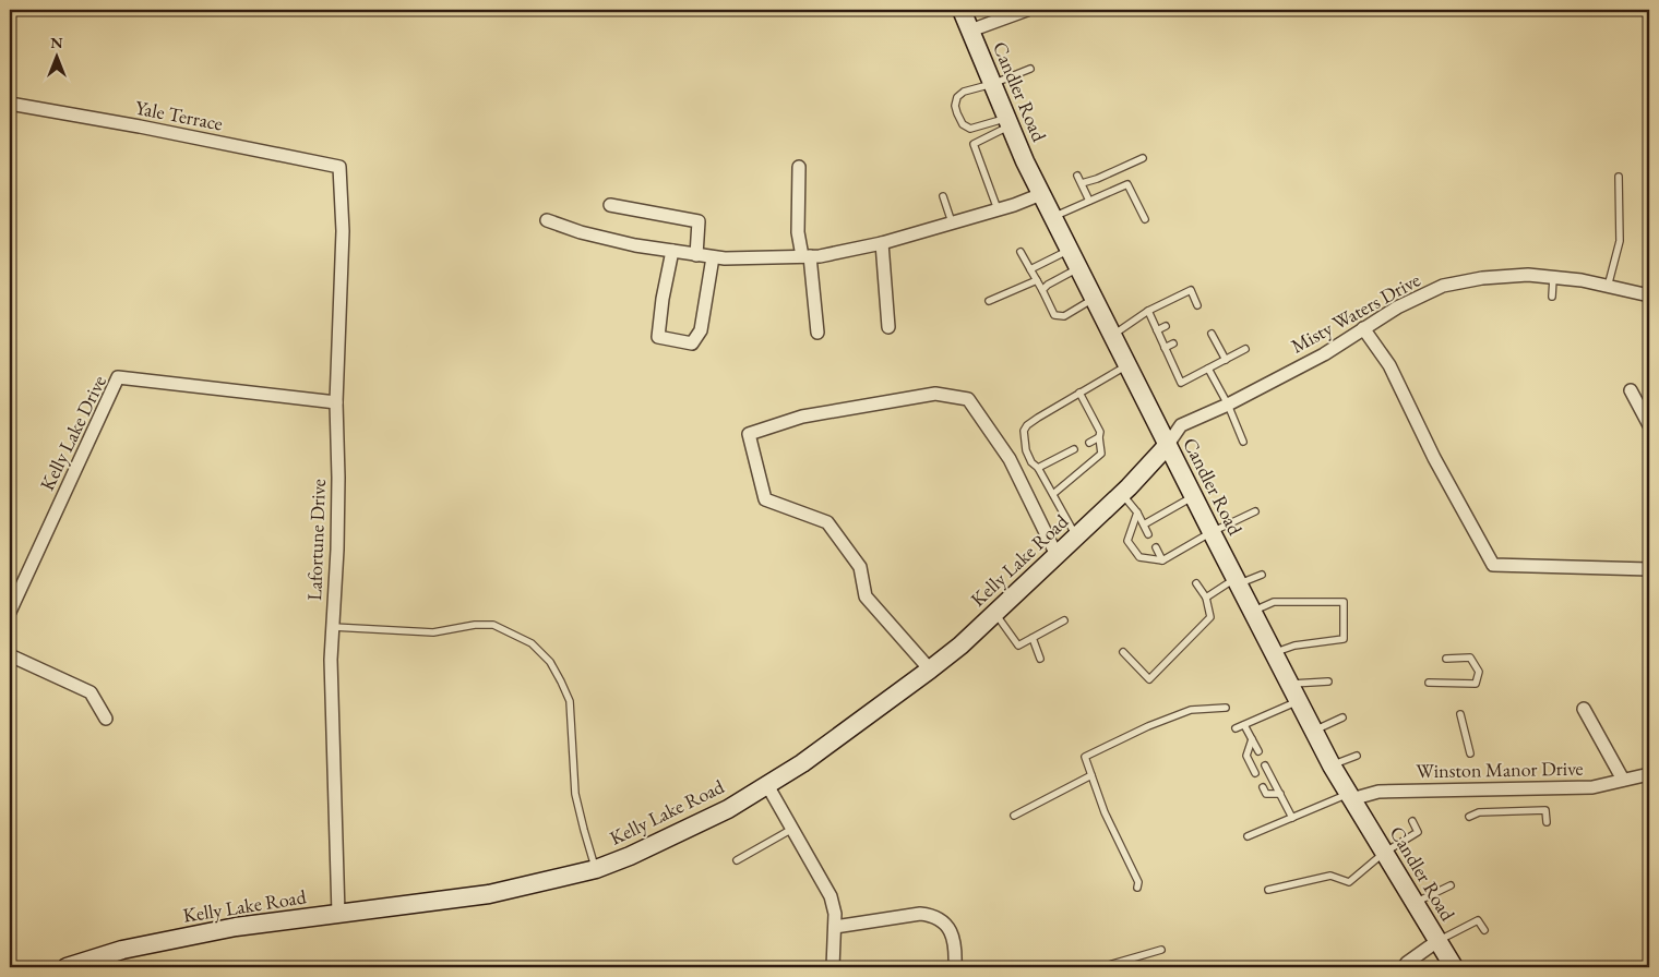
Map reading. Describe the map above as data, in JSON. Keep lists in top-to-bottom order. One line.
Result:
{"streets":{"street":["Candler Road","Yale Terrace","Misty Waters Drive","Kelly Lake Drive","Lafortune Drive","Kelly Lake Road","Winston Manor Drive"]},"crossings":[["Candler Road","Misty Waters Drive"],["Candler Road","Kelly Lake Road"],["Candler Road","Winston Manor Drive"],["Yale Terrace","Lafortune Drive"],["Misty Waters Drive","Kelly Lake Road"],["Kelly Lake Drive","Lafortune Drive"],["Lafortune Drive","Kelly Lake Road"]],"north":"top"}
